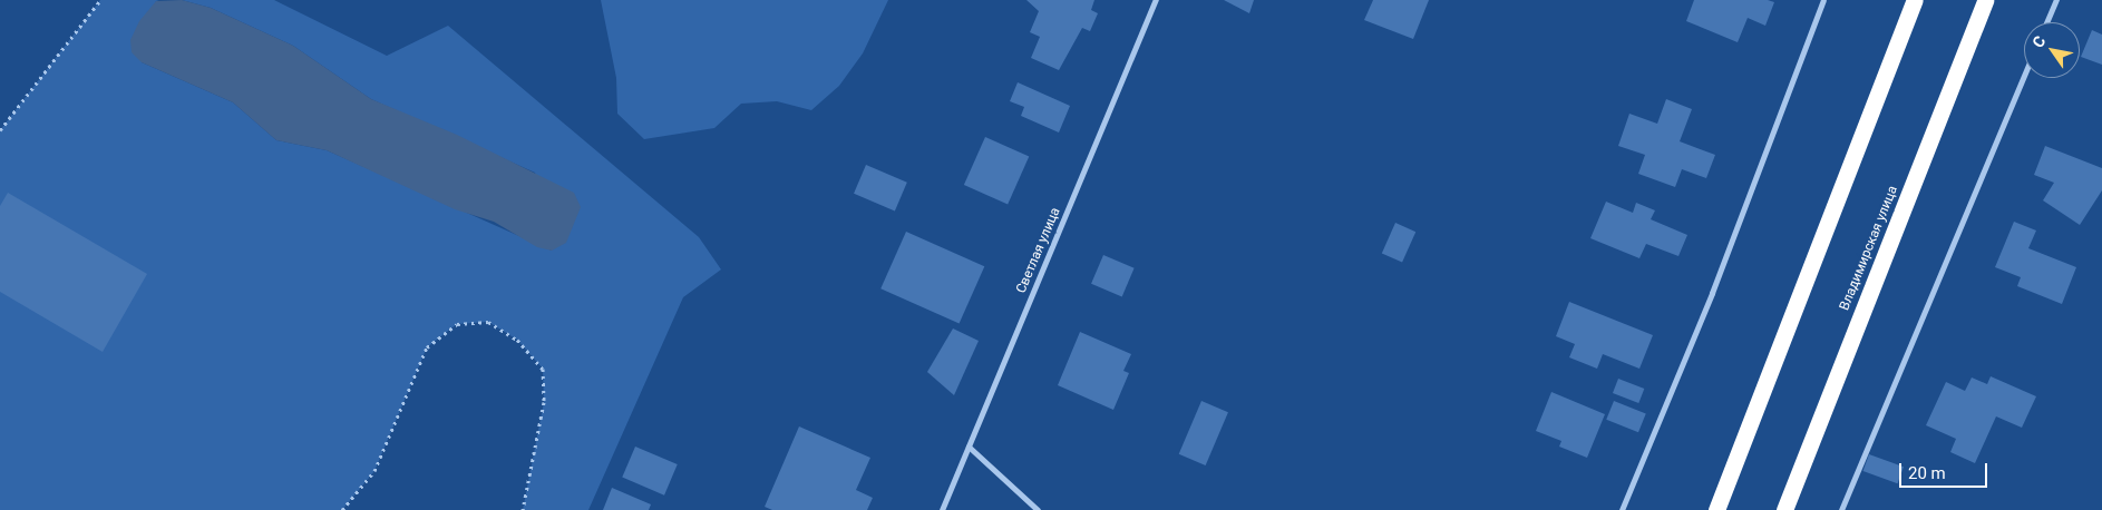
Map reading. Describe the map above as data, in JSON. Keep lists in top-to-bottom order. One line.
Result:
{"streets":{"highway":["Владимирская улица"],"street":["Светлая улица"]},"scale_bar":"20 m","north":"top left"}
